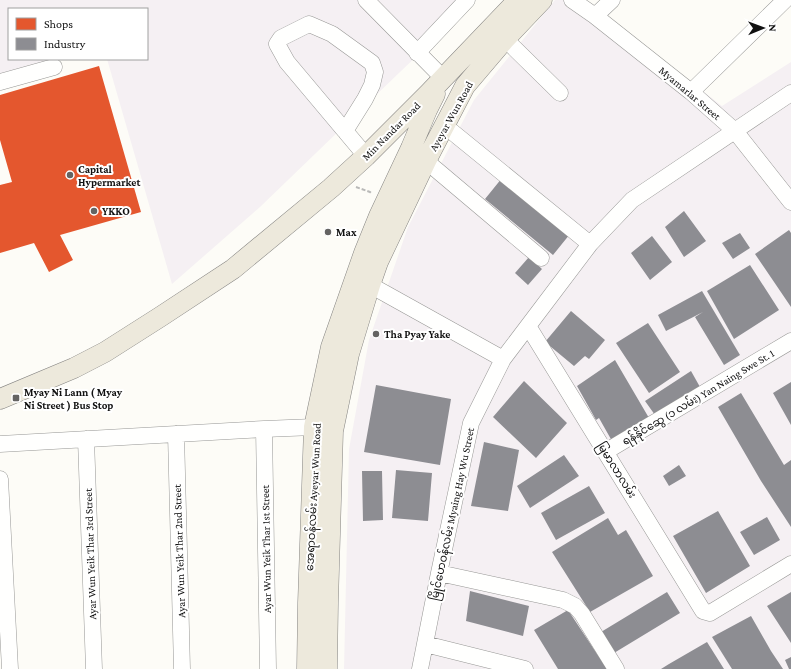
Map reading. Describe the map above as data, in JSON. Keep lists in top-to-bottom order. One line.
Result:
{"streets":{"main road":["Ayeyar Wun Road","Min Nandar Road","အေရာဝန်လမ်း Ayeyar Wun Road"],"street":["Myamarlar Street","ရန်နိုင်ဆွေ (၁ လမ်း) Yan Naing Swe St. 1","မြမာလာလမ်း","မြိုင်ဟေဝန်လမ်း Myaing Hay Wu Street","Ayar Wun Yeik Thar 1st Street","Ayar Wun Yeik Thar 2nd Street","Ayar Wun Yeik Thar 3rd Street"]},"crossings":[["Myamarlar Street","မြိုင်ဟေဝန်လမ်း Myaing Hay Wu Street"],["Ayeyar Wun Road","Min Nandar Road"],["Ayeyar Wun Road","အေရာဝန်လမ်း Ayeyar Wun Road"],["ရန်နိုင်ဆွေ (၁ လမ်း) Yan Naing Swe St. 1","မြမာလာလမ်း"],["မြမာလာလမ်း","မြိုင်ဟေဝန်လမ်း Myaing Hay Wu Street"]],"places":{"other":["Capital Hypermarket","YKKO","Max","Tha Pyay Yake"],"transit":["Myay Ni Lann ( Myay Ni Street ) Bus Stop"]},"legend":["Shops","Industry"],"north":"right"}
